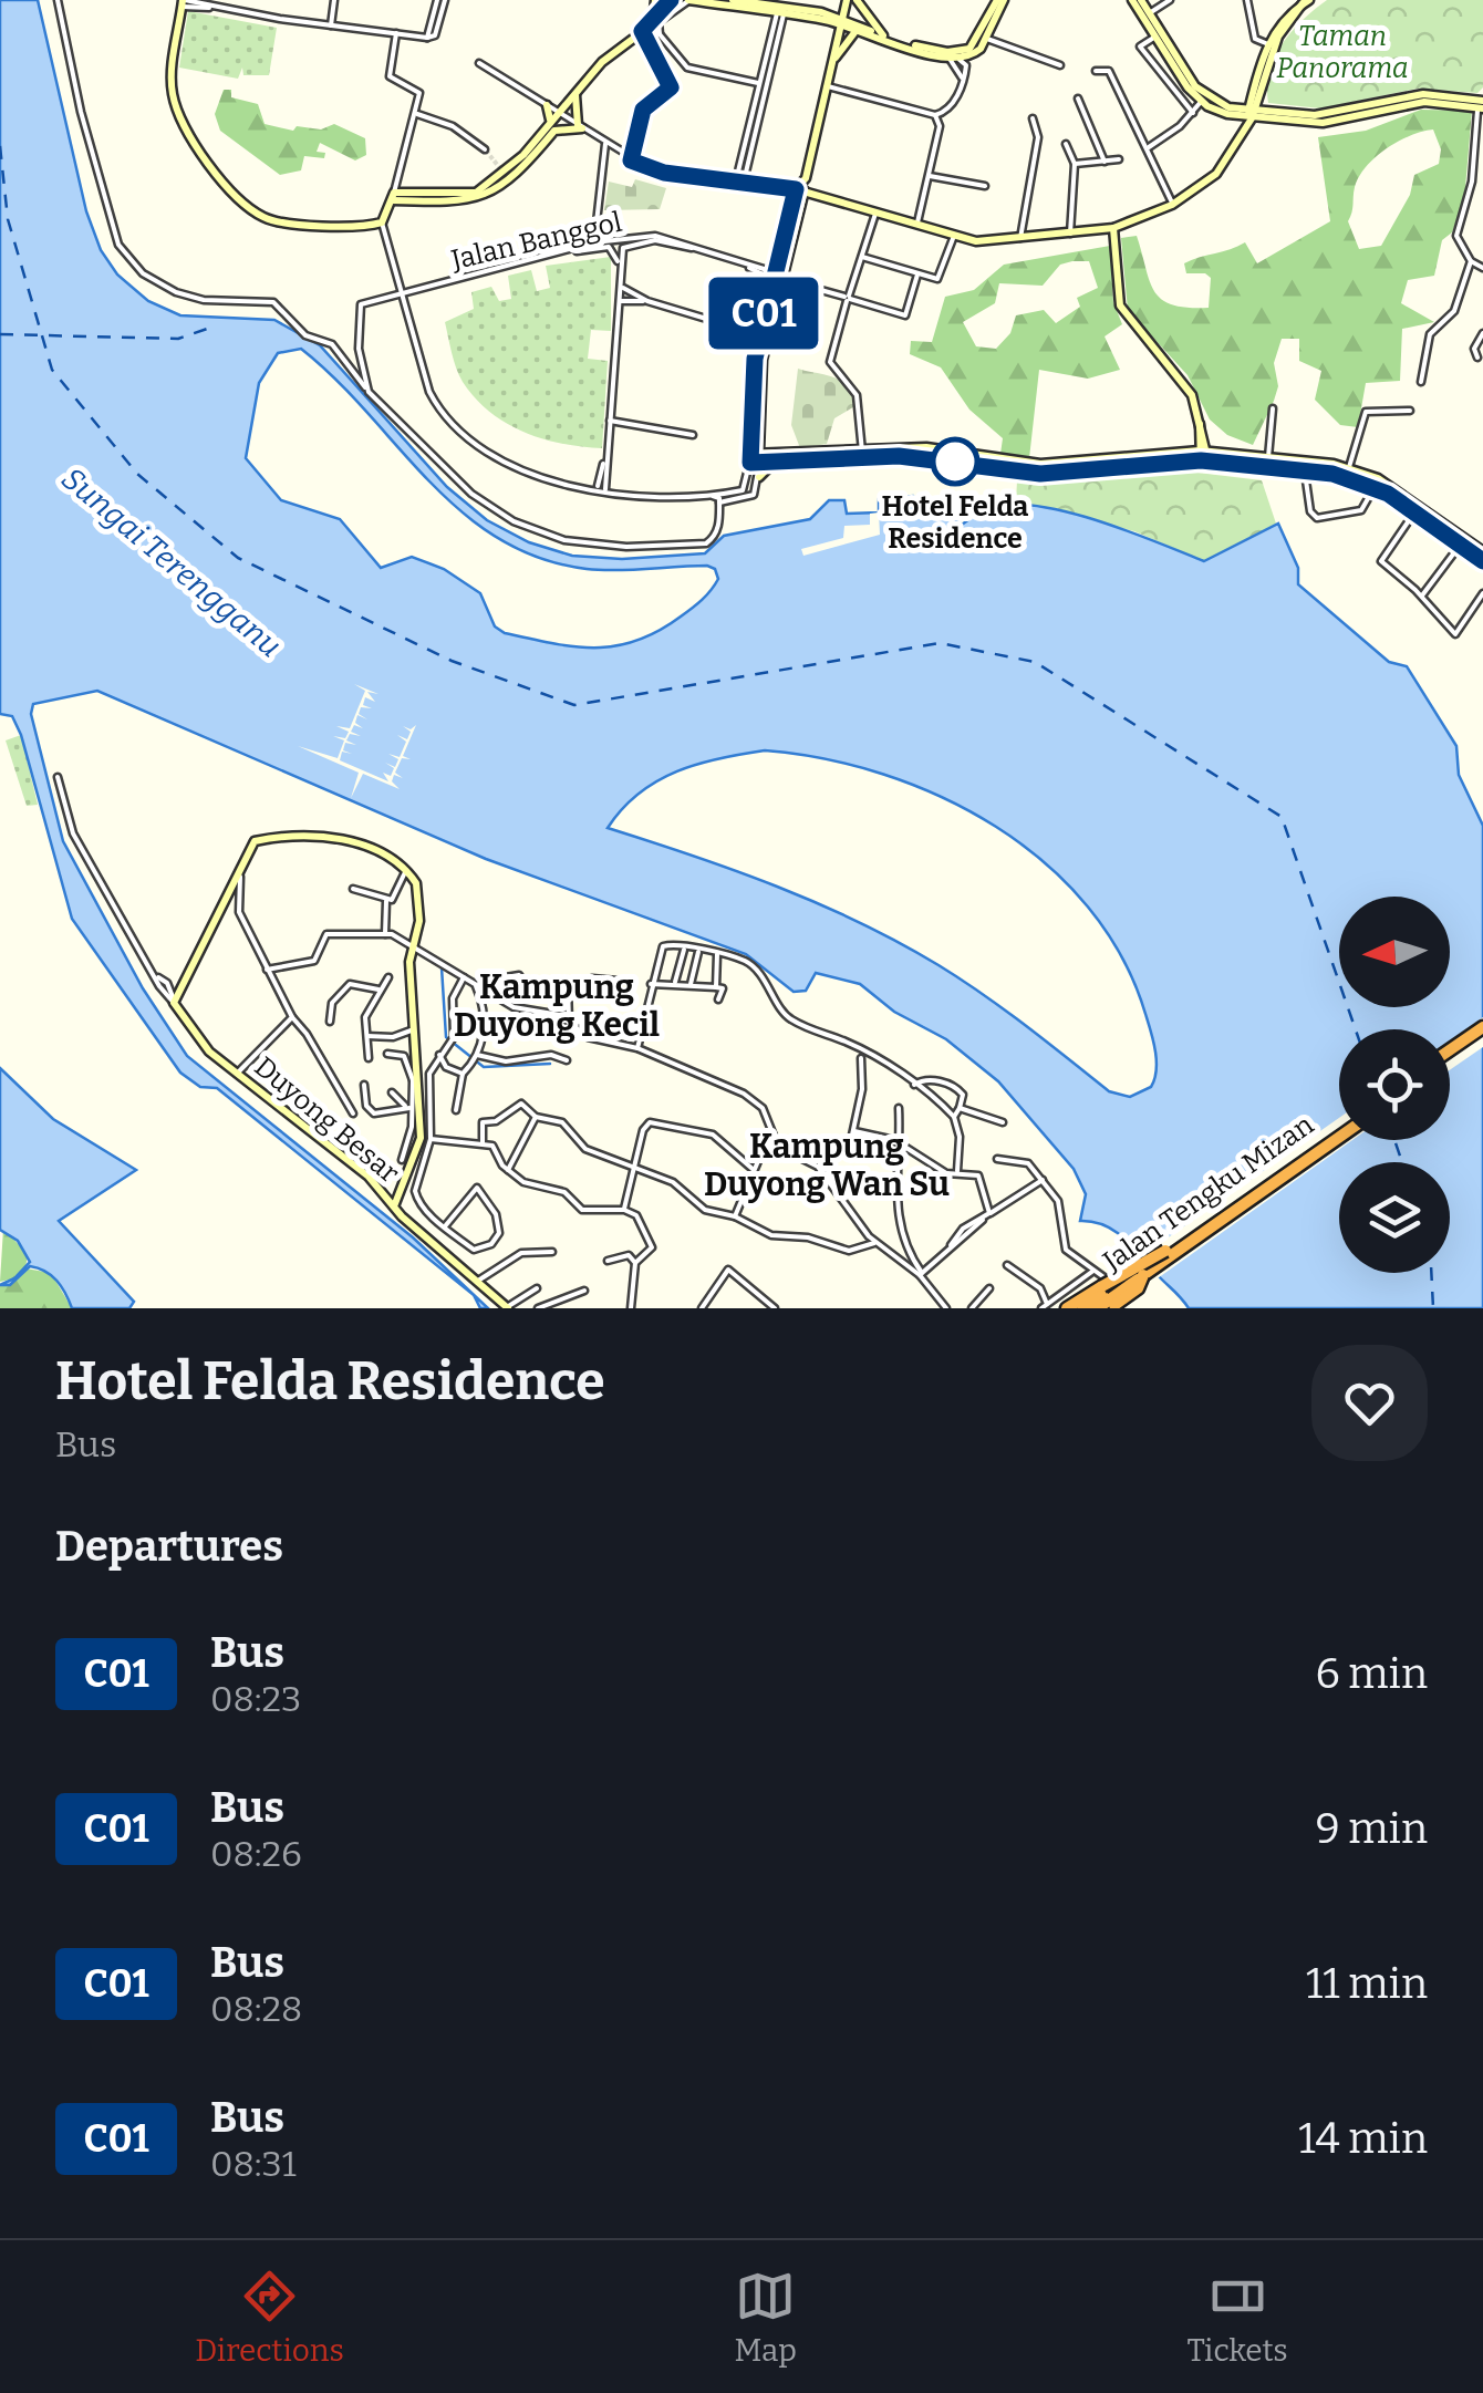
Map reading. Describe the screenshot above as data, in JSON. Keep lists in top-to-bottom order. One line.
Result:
{"streets":{"highway":["Jalan Tengku Mizan"],"street":["Jalan Banggol","Duyong Besar"]},"districts":["Kampung Duyong Kecil","Kampung Duyong Wan Su"],"water":["Sungai Terengganu"],"parks":["Taman Panorama"],"places":["Hotel Felda Residence"],"lines":["bus line C01"],"north":"left","page":{"on_map":"C01","heading":[["Hotel Felda Residence","Bus"],"Departures"],"list":[{"mark":"C01","name":"Bus","note":"08:23","value":"6 min"},{"mark":"C01","name":"Bus","note":"08:26","value":"9 min"},{"mark":"C01","name":"Bus","note":"08:28","value":"11 min"},{"mark":"C01","name":"Bus","note":"08:31","value":"14 min"}],"tabs":["Directions","Map","Tickets"]}}
